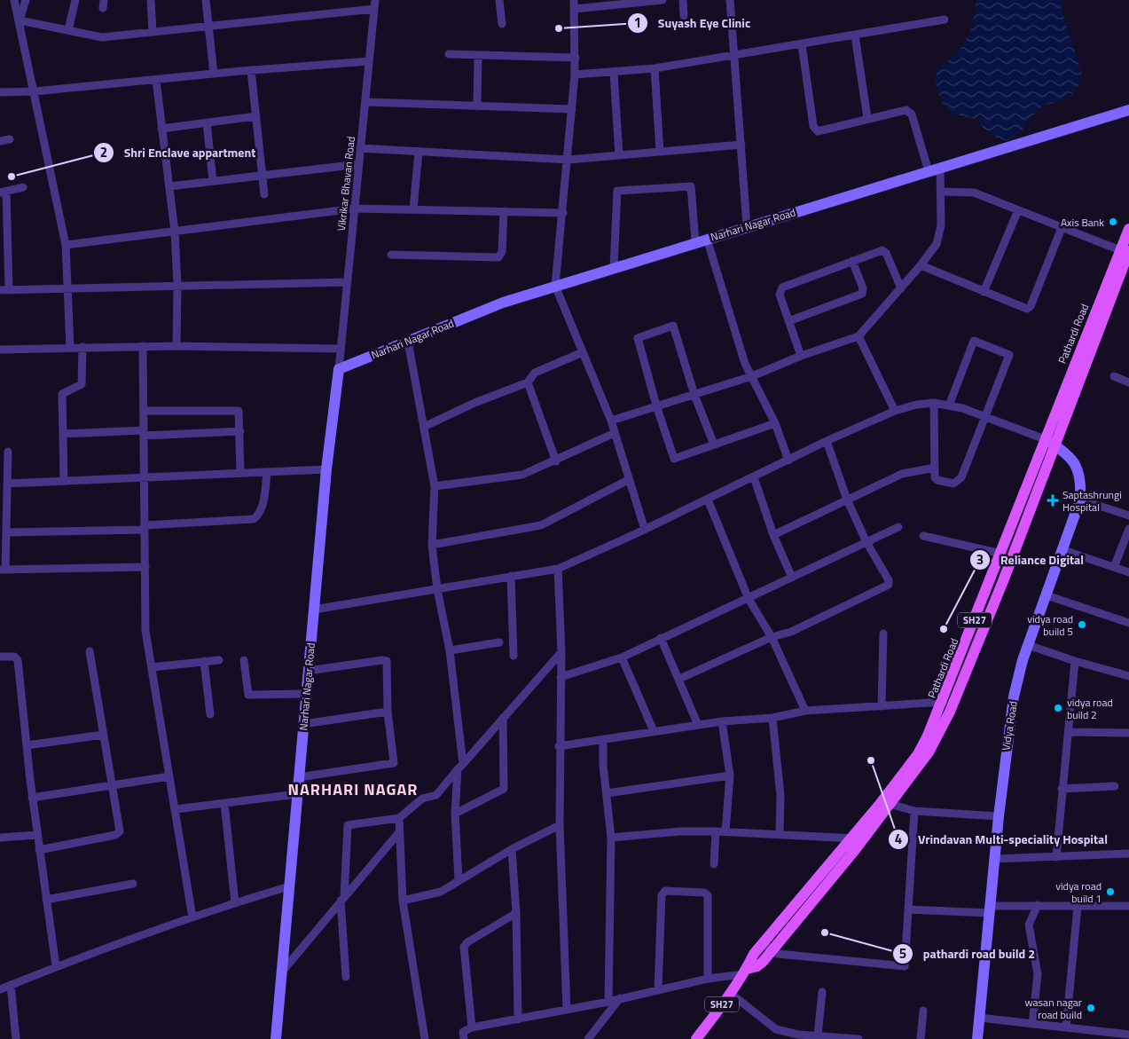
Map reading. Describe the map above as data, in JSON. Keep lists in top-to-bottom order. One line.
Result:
{"streets":{"main road":["Pathardi Road","SH27"],"street":["Vikrikar Bhavan Road","Narhari Nagar Road","Vidya Road"]},"crossings":[["Vikrikar Bhavan Road","Narhari Nagar Road"],["Pathardi Road","Vidya Road"]],"districts":["NARHARI NAGAR"],"places":{"other":["Suyash Eye Clinic","Shri Enclave appartment","Axis Bank","vidya road build 5","Reliance Digital","vidya road build 2","Vrindavan Multi-speciality Hospital","vidya road build 1","pathardi road build 2","wasan nagar road build"],"health":["Saptashrungi Hospital"]}}
